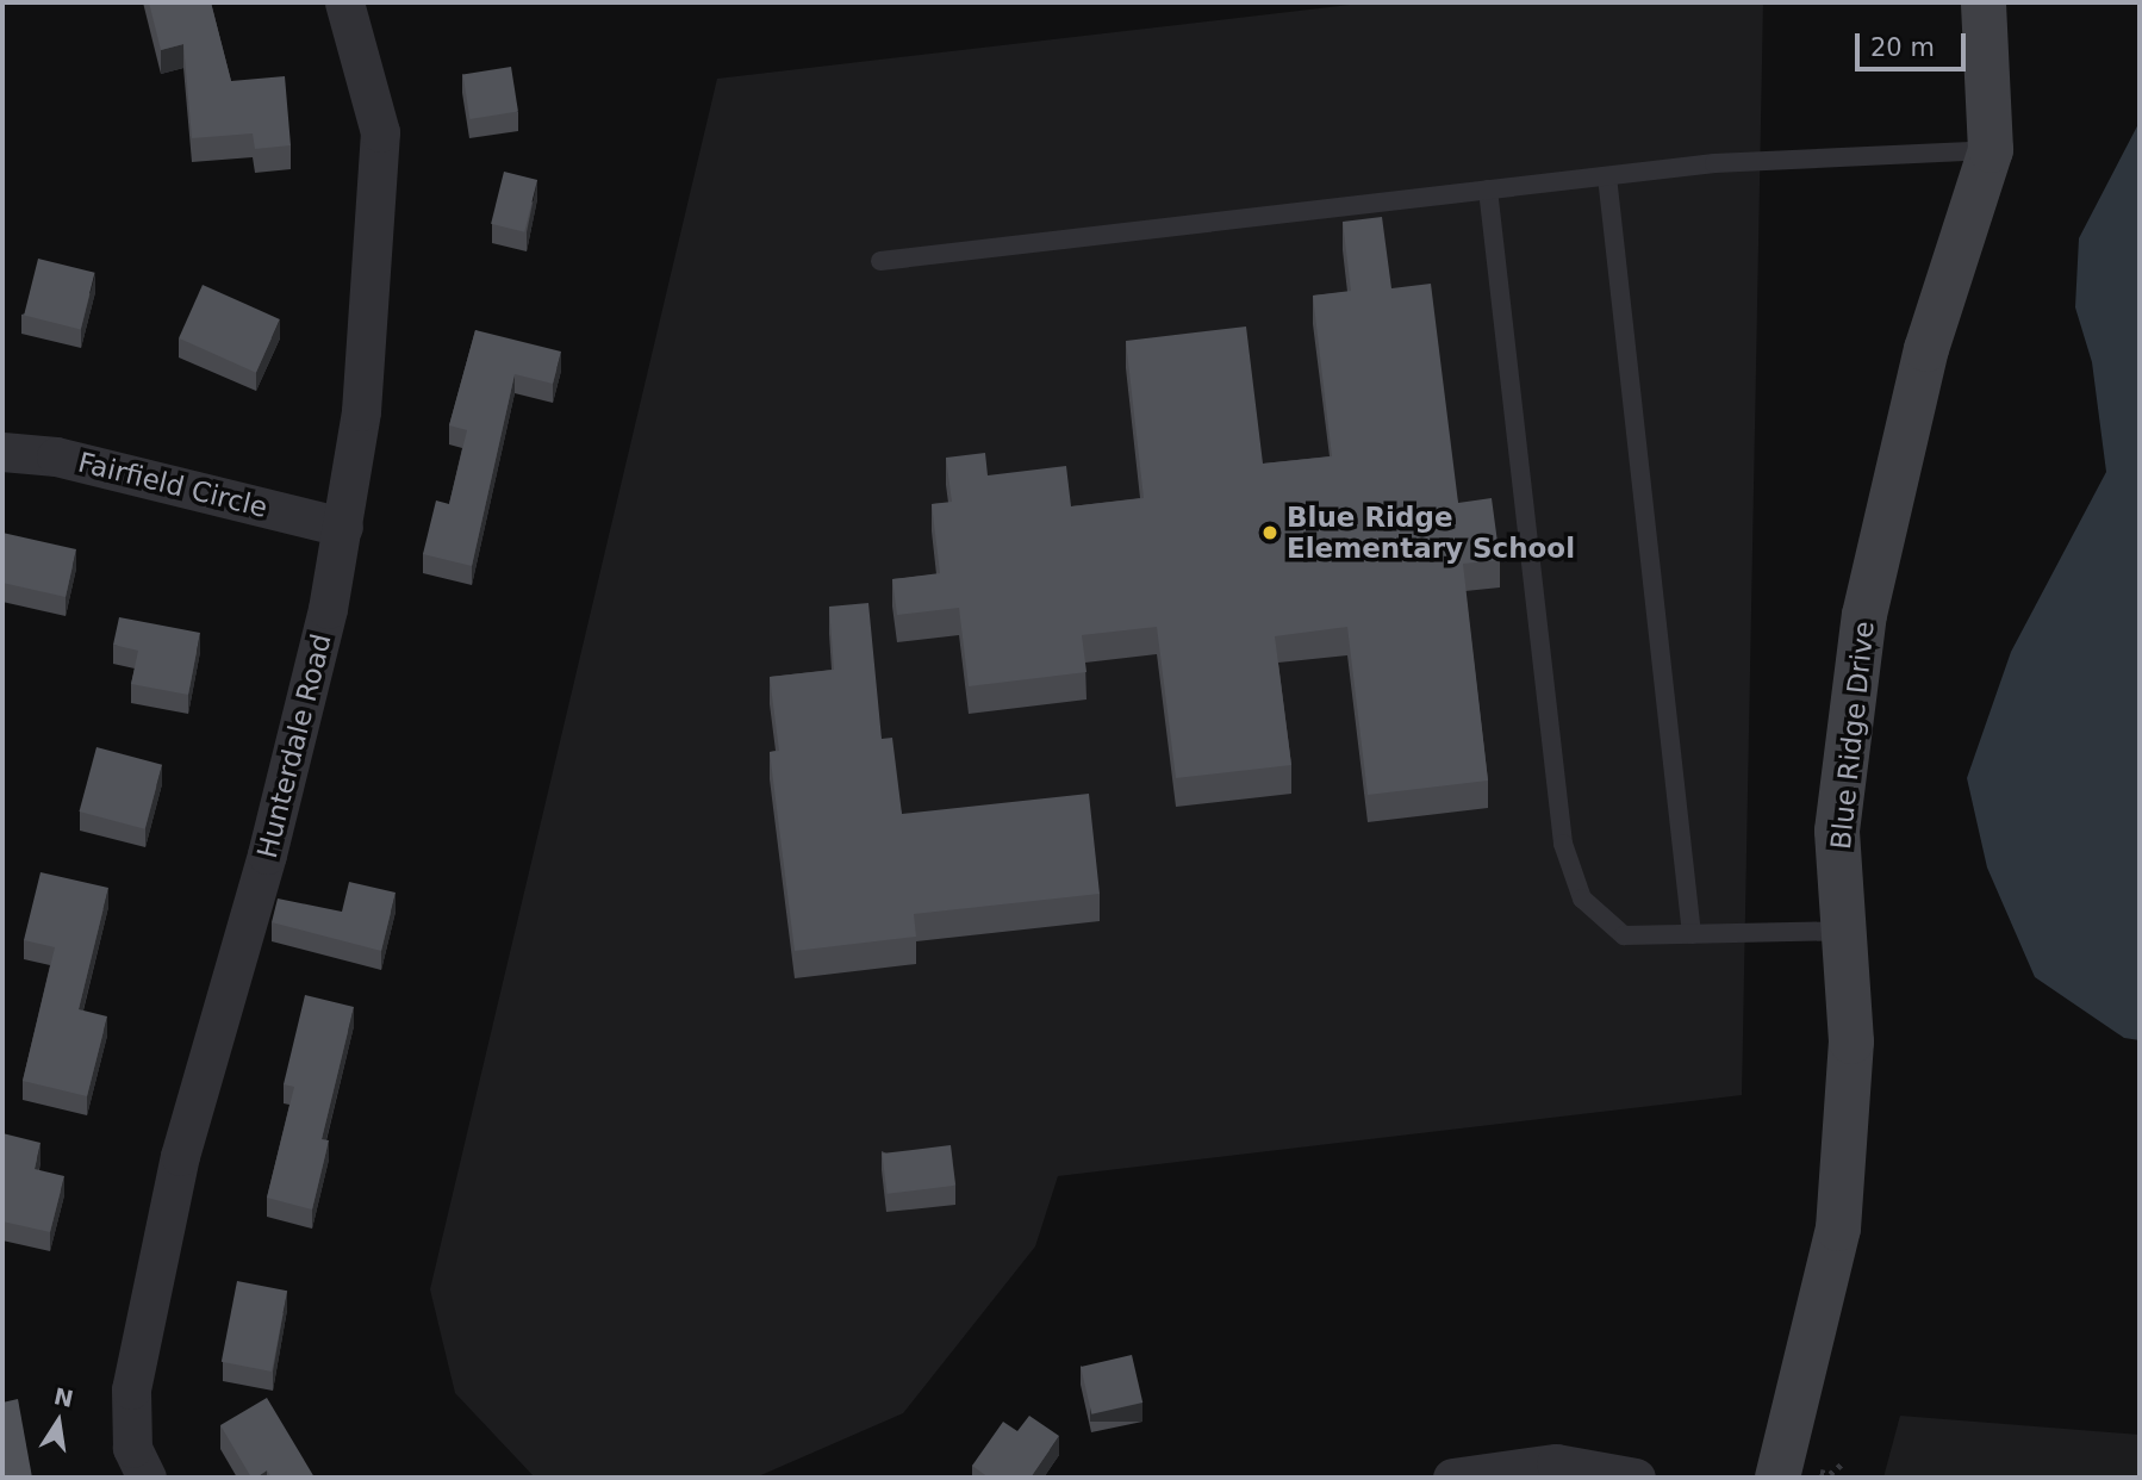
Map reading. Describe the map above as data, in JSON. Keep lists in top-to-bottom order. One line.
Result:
{"streets":{"street":["Fairfield Circle","Blue Ridge Drive","Hunterdale Road"]},"crossings":[["Fairfield Circle","Hunterdale Road"]],"places":["Blue Ridge Elementary School"],"scale_bar":"20 m","north":"top"}
